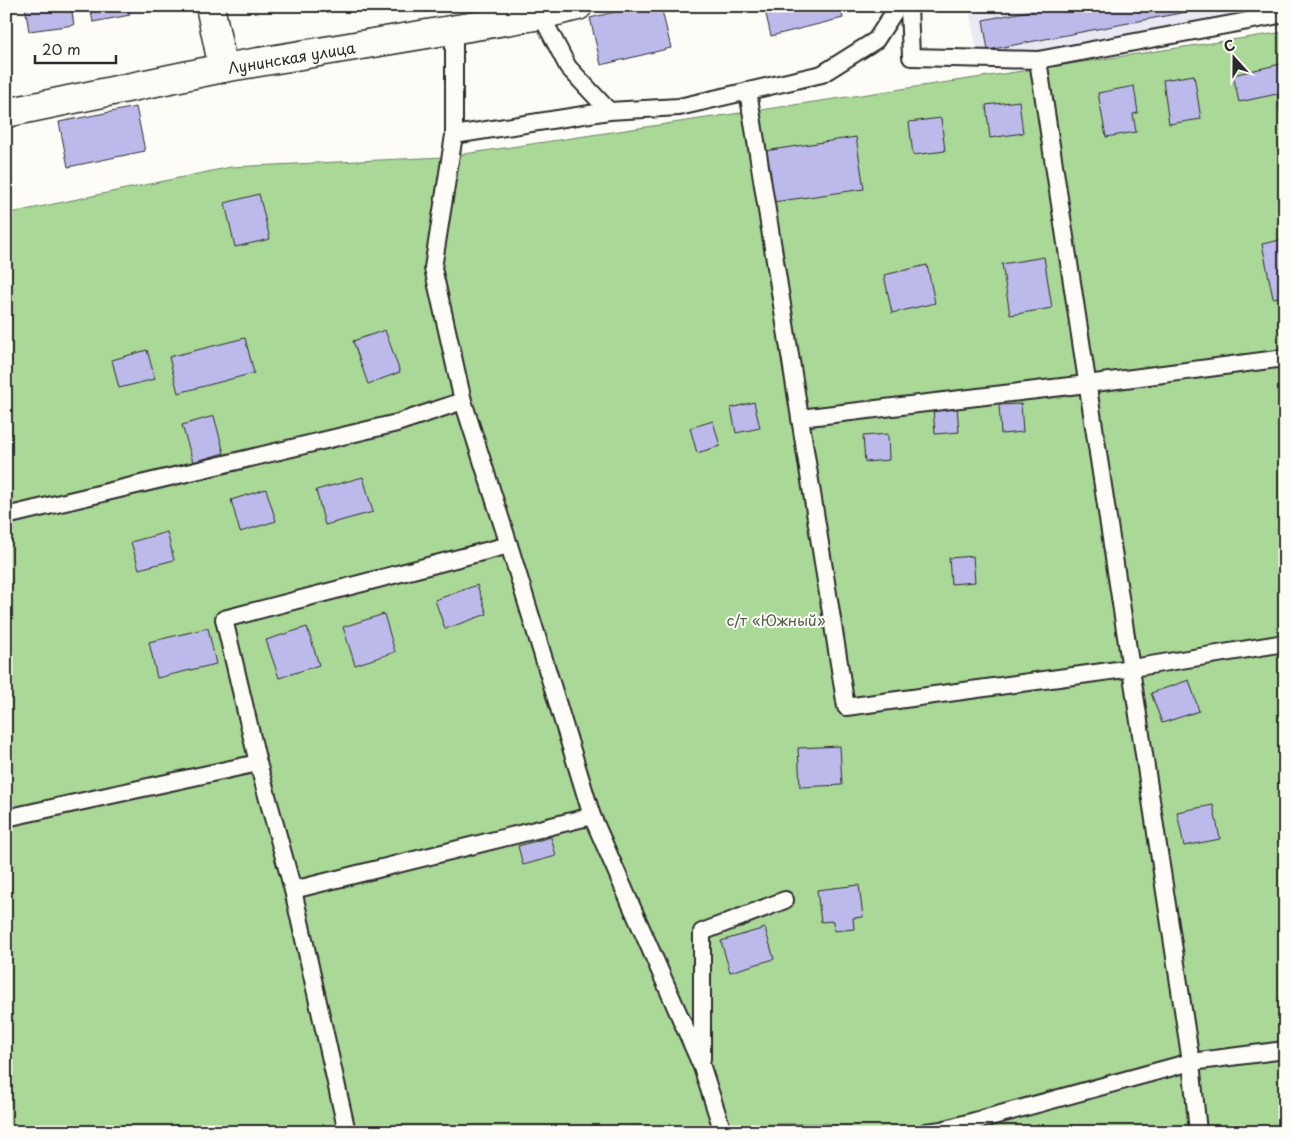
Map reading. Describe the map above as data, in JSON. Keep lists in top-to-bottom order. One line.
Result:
{"streets":{"street":["Лунинская улица"]},"parks":["с/т «Южный»"],"scale_bar":"20 m","north":"top"}
